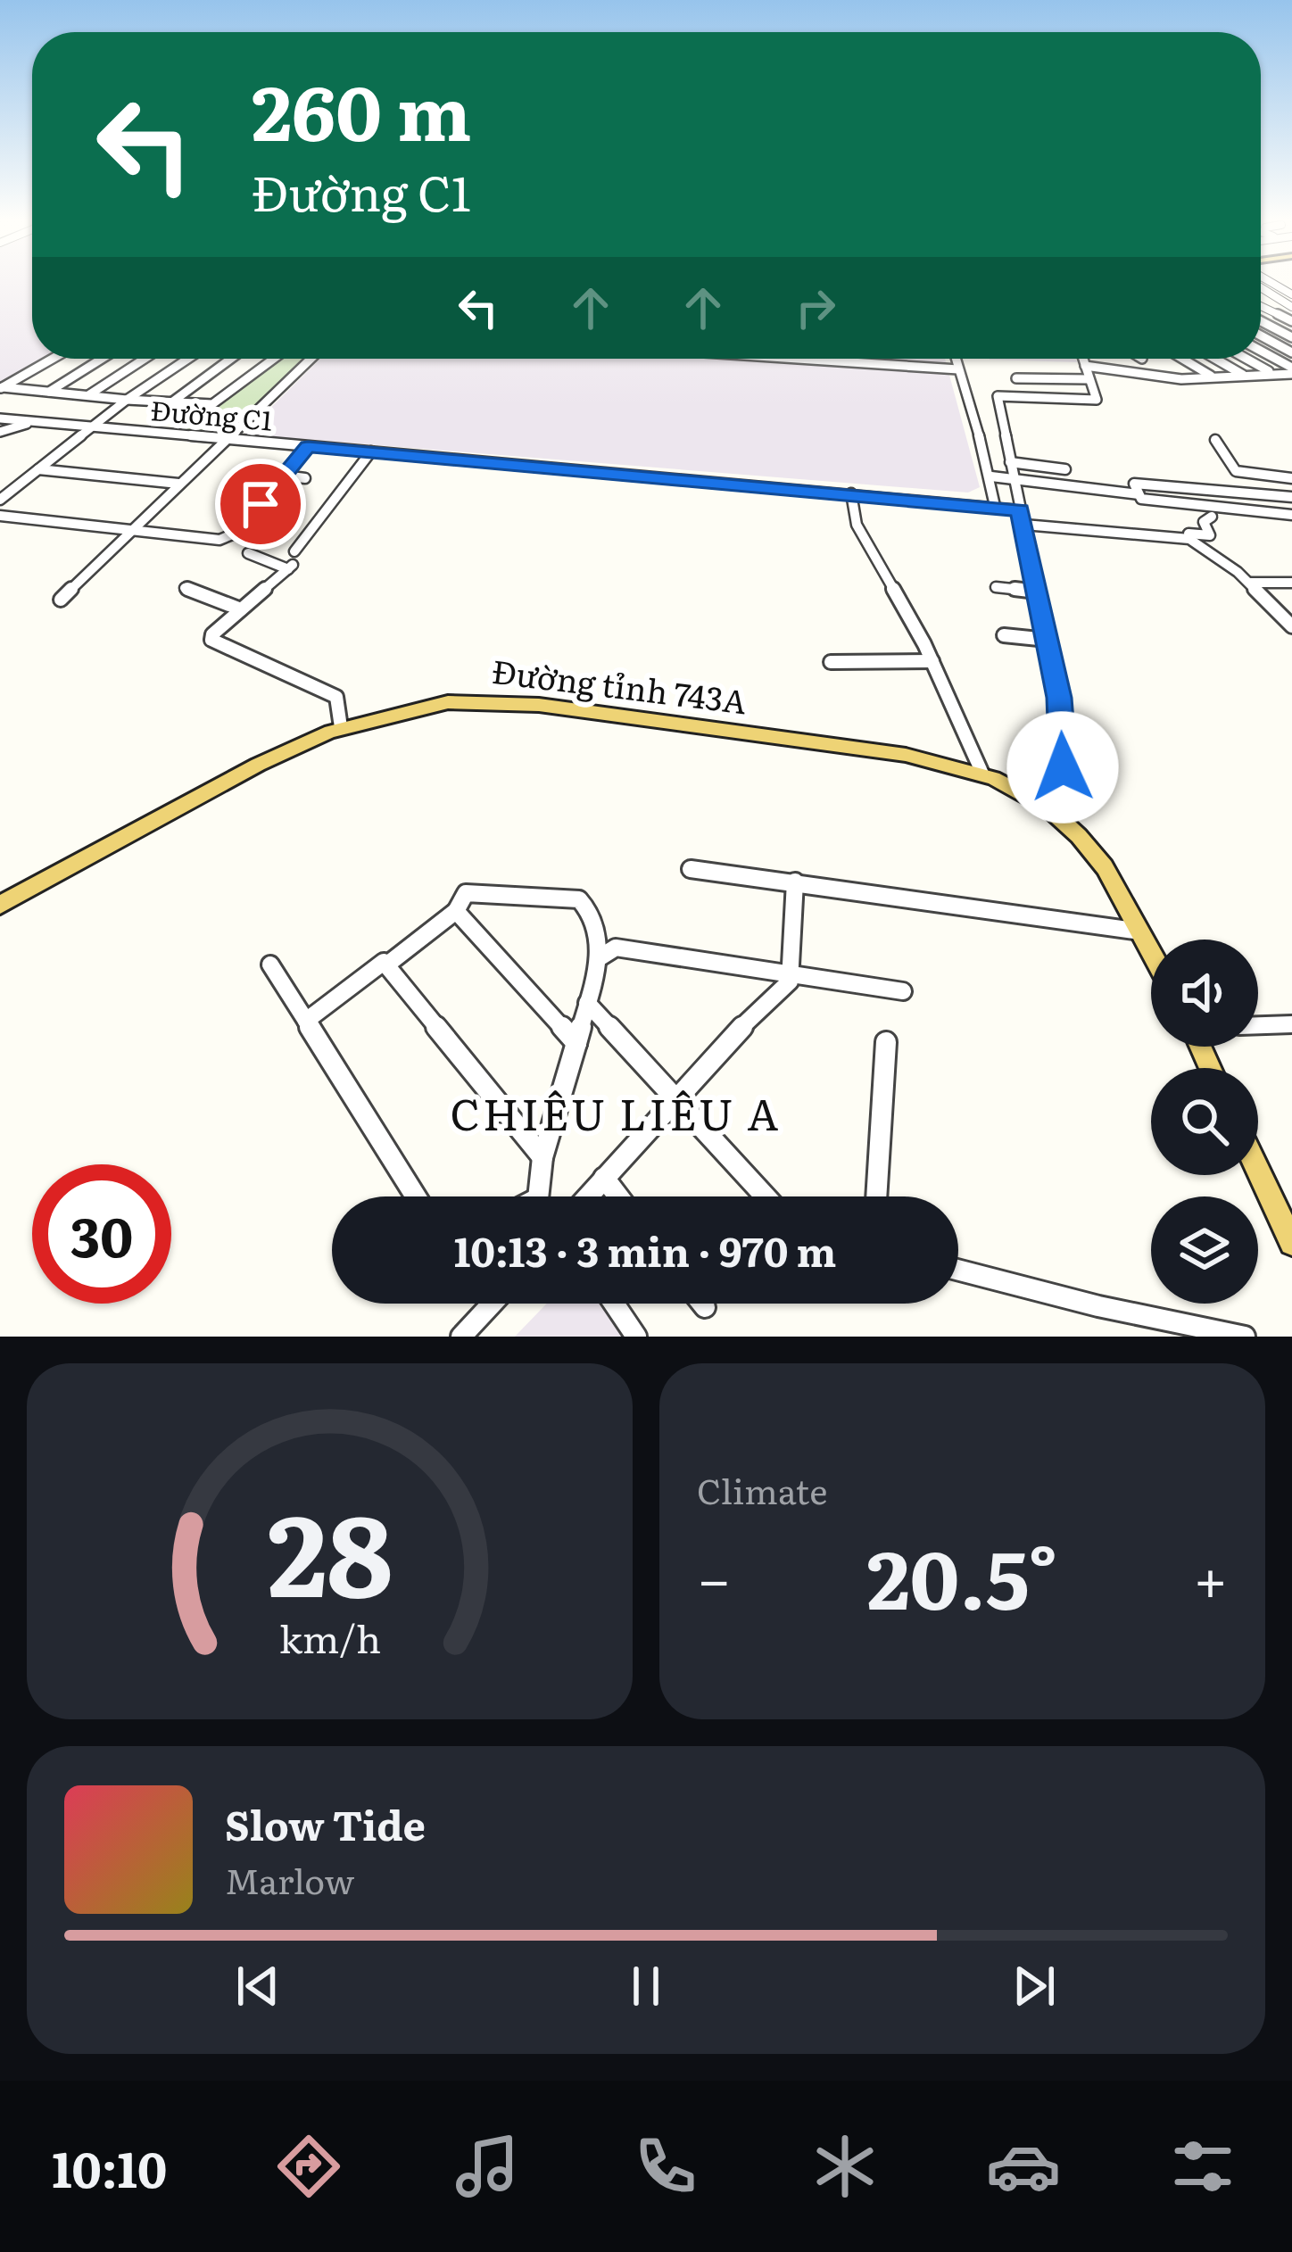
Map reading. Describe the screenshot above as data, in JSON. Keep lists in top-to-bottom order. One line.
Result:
{"streets":{"main road":["Đường tỉnh 743A"],"street":["Đường C1"]},"districts":["CHIÊU LIÊU A"],"page":{"turn":["260 m","Đường C1"],"limit":"30","trip":"10:13 · 3 min · 970 m","tile":"Climate","heat":["−","20.5°","+"],"song":["Slow Tide","Marlow"],"tabs":"10:10","gauge":["28","km/h"]}}
